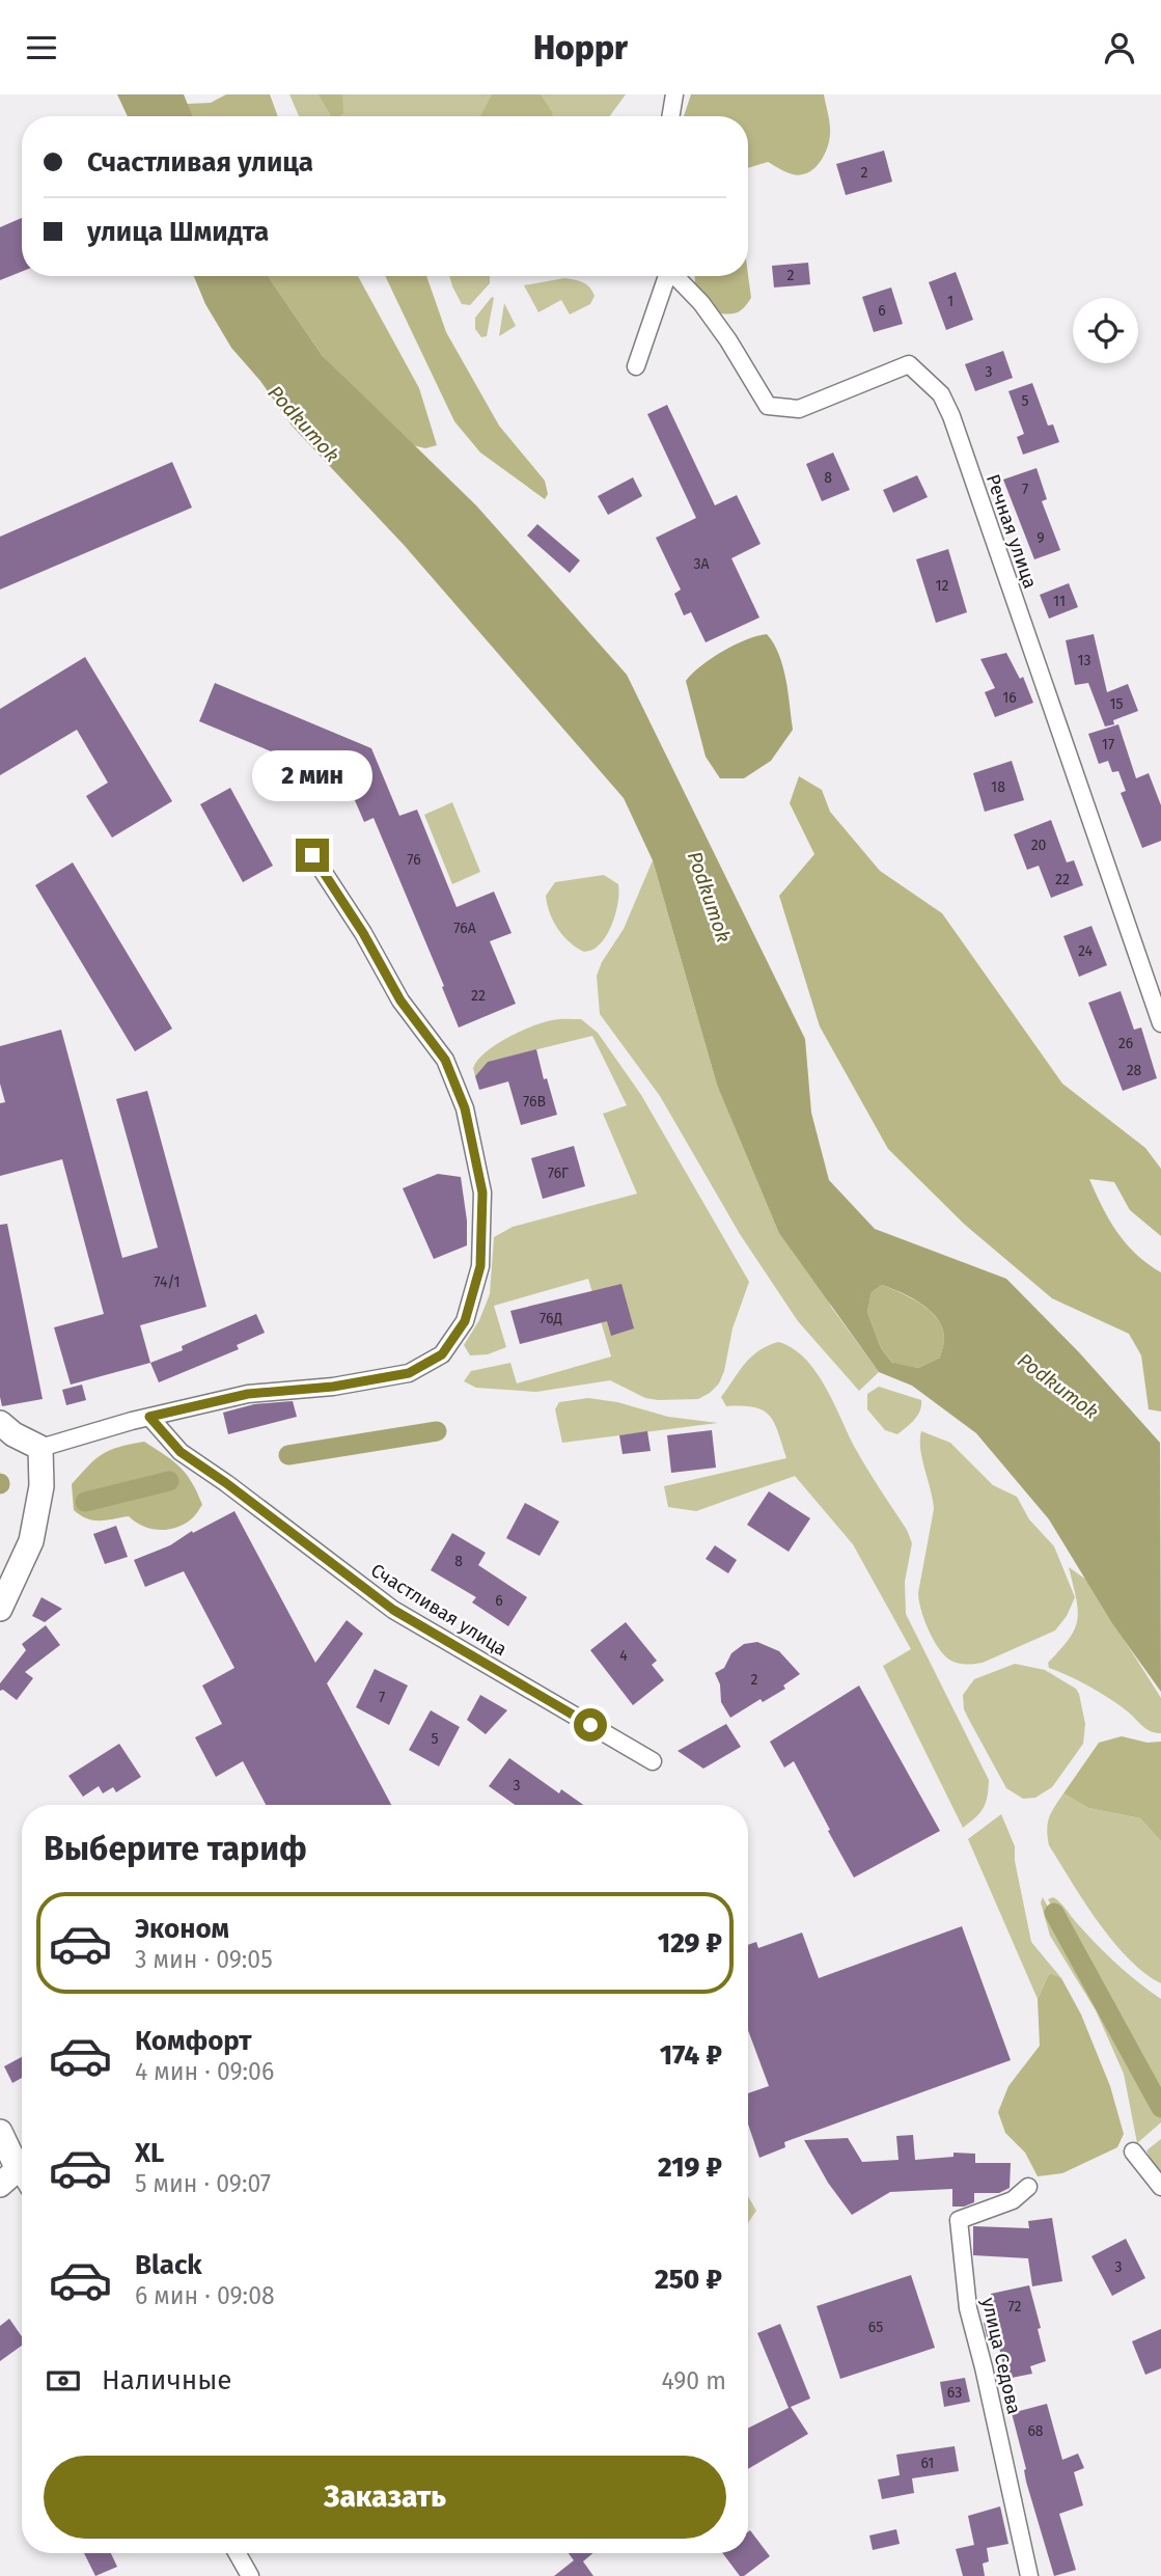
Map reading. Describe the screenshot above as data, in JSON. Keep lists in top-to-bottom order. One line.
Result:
{"streets":{"street":["Речная улица","Счастливая улица","улица Седова"]},"water":["Podkumok"],"house_numbers":["2","2","1","6","3","5","8","7","9","3А","12","11","13","16","15","17","18","20","76","22","76А","24","22","26","28","76В","76Г","74/1","76Д","8","6","4","2","7","5","3","3","72","65","63","68","61"],"page":{"header":"Hoppr","banner":["Счастливая улица","улица Шмидта"],"bubble":"2 мин","heading":"Выберите тариф","list":[{"name":"Эконом","note":"3 мин · 09:05","value":"129 ₽"},{"name":"Комфорт","note":"4 мин · 09:06","value":"174 ₽"},{"name":"XL","note":"5 мин · 09:07","value":"219 ₽"},{"name":"Black","note":"6 мин · 09:08","value":"250 ₽"}],"pay":["Наличные","490 m"],"buttons":"Заказать"}}
